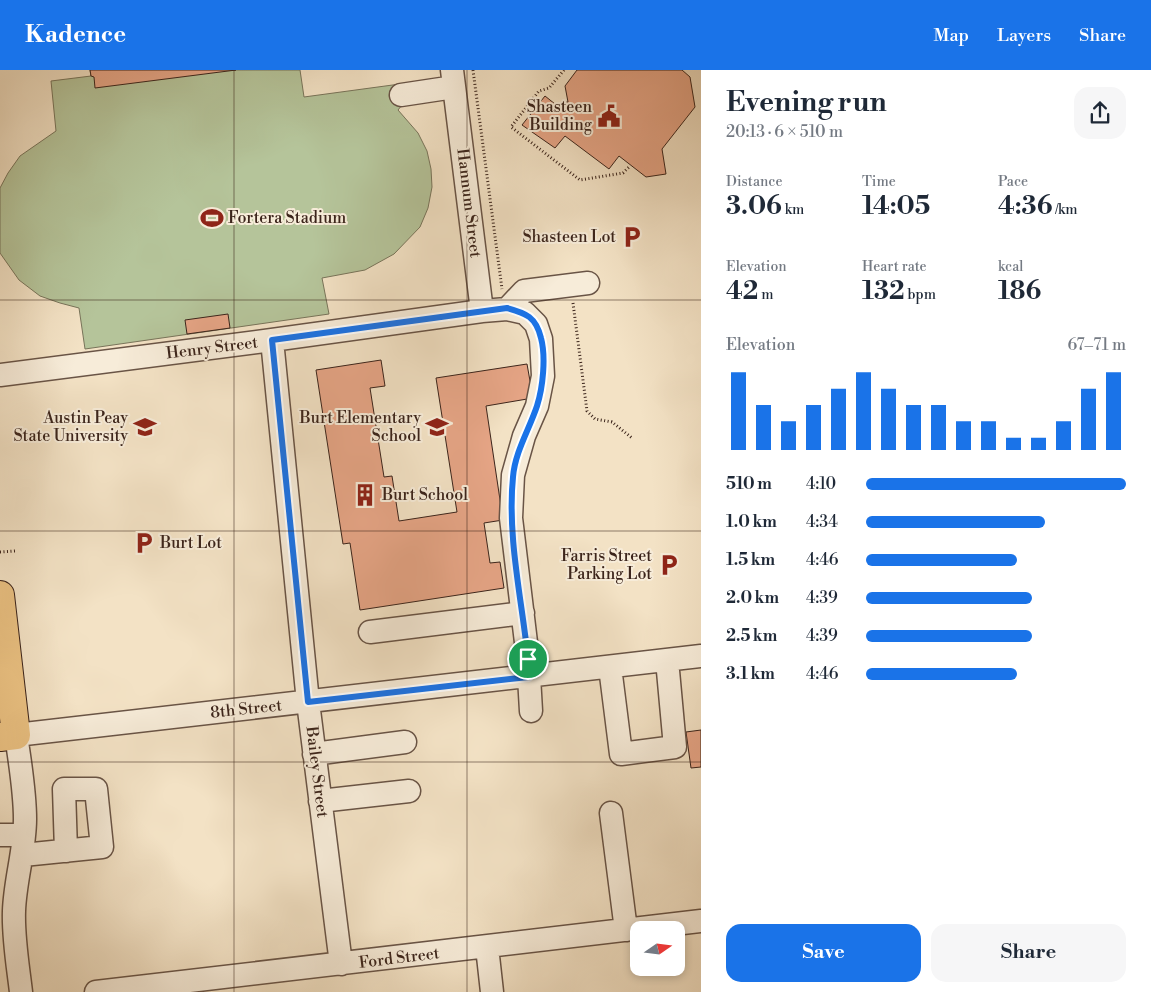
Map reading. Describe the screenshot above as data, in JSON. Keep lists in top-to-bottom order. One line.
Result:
{"streets":{"street":["Hannum Street","Henry Street","8th Street","Bailey Street","Ford Street"]},"crossings":[["Hannum Street","Henry Street"],["Henry Street","Bailey Street"],["8th Street","Bailey Street"],["Bailey Street","Ford Street"]],"places":{"public building":["Shasteen Building"],"sports":["Fortera Stadium"],"parking":["Shasteen Lot","Burt Lot","Farris Street Parking Lot"],"school or university":["Austin Peay State University","Burt Elementary School"],"building":["Burt School"]},"north":"right","page":{"header":"Kadence","nav":["Map","Layers","Share"],"heading":["Evening run","20:13 · 6 × 510 m"],"stats":[["Distance","3.06 km"],["Time","14:05"],["Pace","4:36 /km"],["Elevation","42 m"],["Heart rate","132 bpm"],["kcal","186"]],"chart":["Elevation","67–71 m"],"list":[{"name":"510 m","note":"4:10"},{"name":"1.0 km","note":"4:34"},{"name":"1.5 km","note":"4:46"},{"name":"2.0 km","note":"4:39"},{"name":"2.5 km","note":"4:39"},{"name":"3.1 km","note":"4:46"}],"buttons":["Save","Share"]}}
